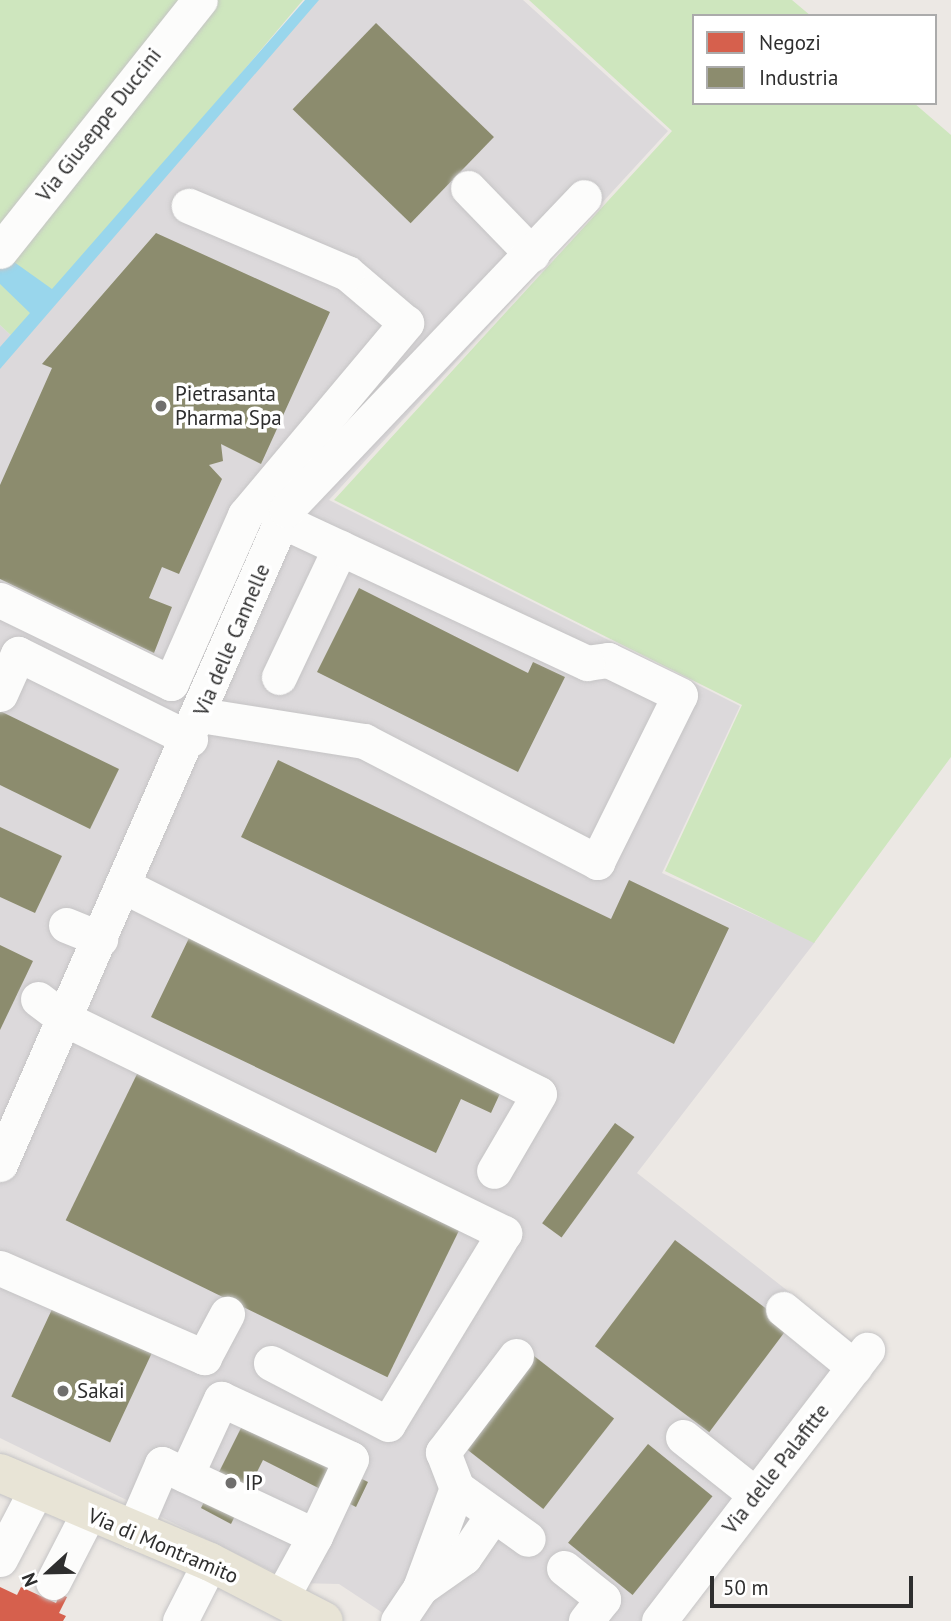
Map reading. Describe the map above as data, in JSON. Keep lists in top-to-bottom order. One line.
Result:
{"streets":{"main road":["Via di Montramito"],"street":["Via Giuseppe Duccini","Via delle Cannelle","Via delle Palafitte"]},"places":["Pietrasanta Pharma Spa","Sakai","IP"],"legend":["Negozi","Industria"],"scale_bar":"50 m","north":"left"}
